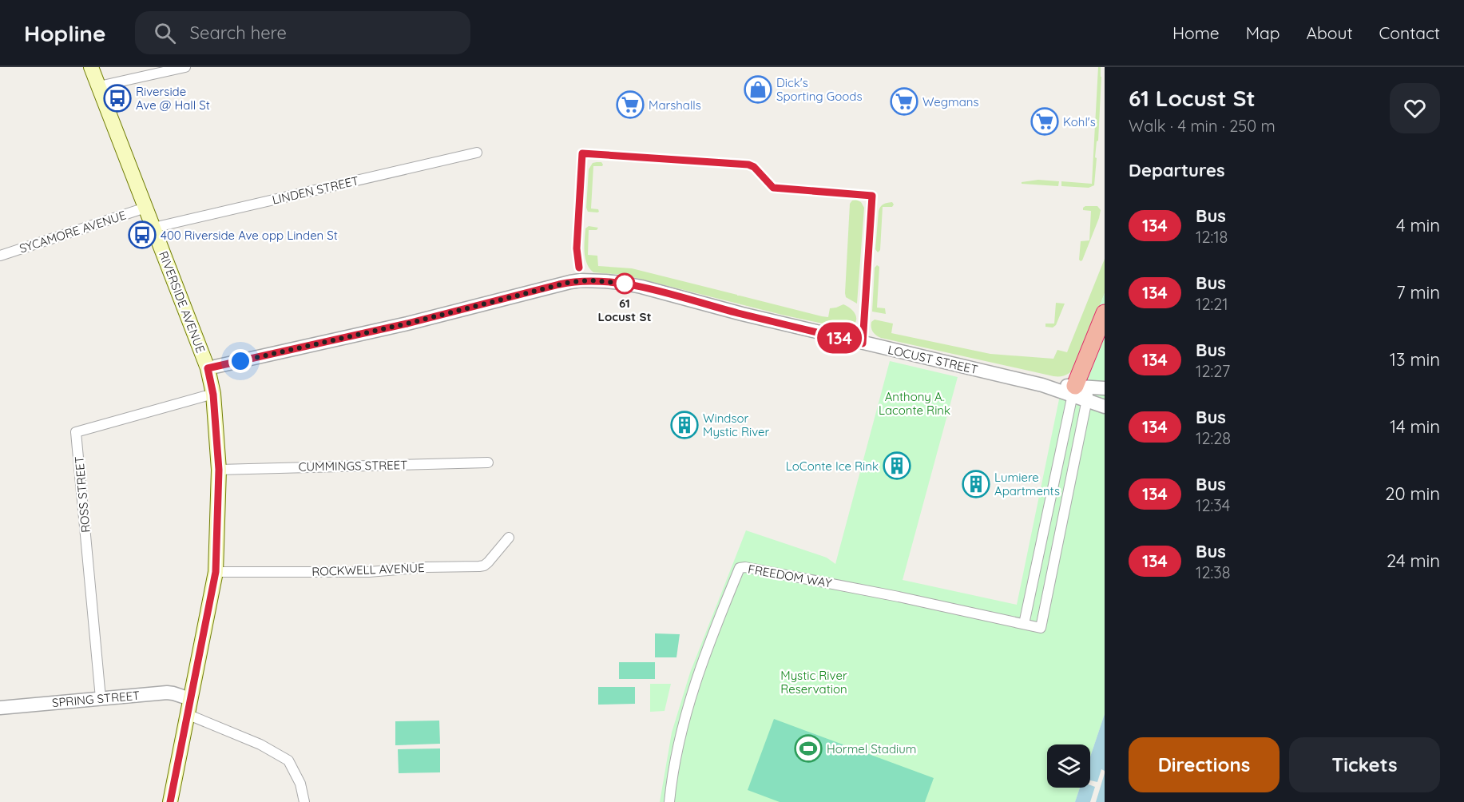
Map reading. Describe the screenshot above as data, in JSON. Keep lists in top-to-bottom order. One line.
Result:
{"streets":{"main road":["RIVERSIDE AVENUE"],"street":["LINDEN STREET","SYCAMORE AVENUE","LOCUST STREET","CUMMINGS STREET","ROSS STREET","ROCKWELL AVENUE","FREEDOM WAY","SPRING STREET"]},"crossings":[["LINDEN STREET","RIVERSIDE AVENUE"],["SYCAMORE AVENUE","RIVERSIDE AVENUE"],["RIVERSIDE AVENUE","LOCUST STREET"],["RIVERSIDE AVENUE","CUMMINGS STREET"],["RIVERSIDE AVENUE","ROSS STREET"],["RIVERSIDE AVENUE","ROCKWELL AVENUE"],["RIVERSIDE AVENUE","SPRING STREET"],["LOCUST STREET","FREEDOM WAY"],["ROSS STREET","SPRING STREET"]],"parks":["Anthony A. Laconte Rink","Mystic River Reservation"],"places":{"shop":["Dick's Sporting Goods"],"bus stop":["Riverside Ave @ Hall St","400 Riverside Ave opp Linden St"],"supermarket":["Wegmans","Marshalls","Kohl's"],"other":["61 Locust St"],"building":["Windsor Mystic River","LoConte Ice Rink","Lumiere Apartments"],"sports":["Hormel Stadium"]},"lines":["bus line 134"],"page":{"header":"Hopline","search":"Search here","nav":["Home","Map","About","Contact"],"on_map":"134","heading":[["61 Locust St","Walk · 4 min · 250 m"],"Departures"],"list":[{"mark":"134","name":"Bus","note":"12:18","value":"4 min"},{"mark":"134","name":"Bus","note":"12:21","value":"7 min"},{"mark":"134","name":"Bus","note":"12:27","value":"13 min"},{"mark":"134","name":"Bus","note":"12:28","value":"14 min"},{"mark":"134","name":"Bus","note":"12:34","value":"20 min"},{"mark":"134","name":"Bus","note":"12:38","value":"24 min"}],"buttons":["Directions","Tickets"]}}
